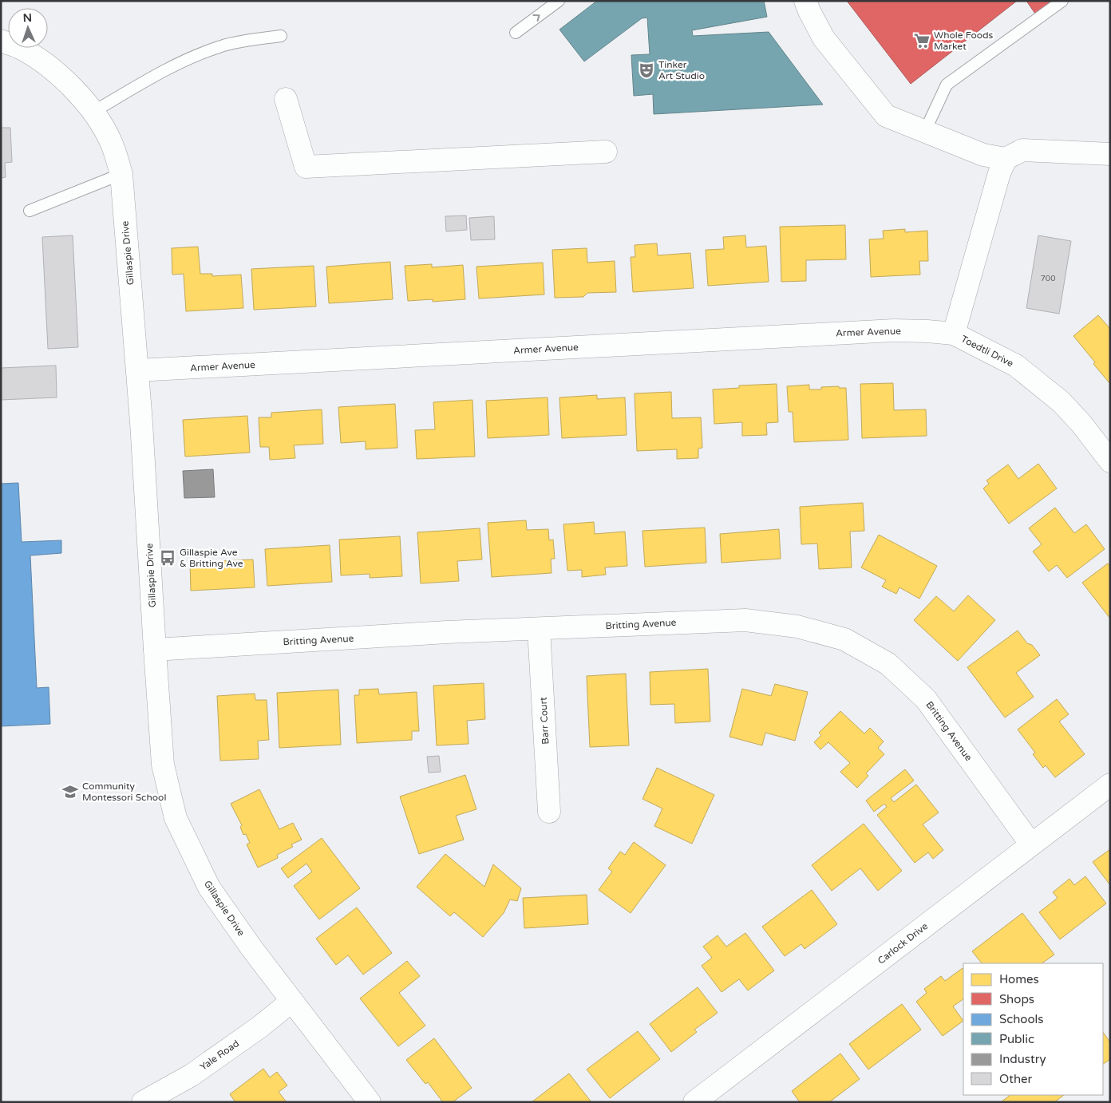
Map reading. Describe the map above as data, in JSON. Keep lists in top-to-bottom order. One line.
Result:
{"streets":{"street":["Gillaspie Drive","Armer Avenue","Toedtli Drive","Britting Avenue","Barr Court","Carlock Drive","Yale Road"]},"crossings":[["Gillaspie Drive","Armer Avenue"],["Gillaspie Drive","Britting Avenue"],["Gillaspie Drive","Yale Road"],["Armer Avenue","Toedtli Drive"],["Britting Avenue","Barr Court"],["Britting Avenue","Carlock Drive"]],"places":{"supermarket":["Whole Foods Market"],"theatre":["Tinker Art Studio"],"bus stop":["Gillaspie Ave & Britting Ave"],"school or university":["Community Montessori School"]},"house_numbers":["700"],"legend":["Homes","Shops","Schools","Public","Industry","Other"],"north":"top"}
